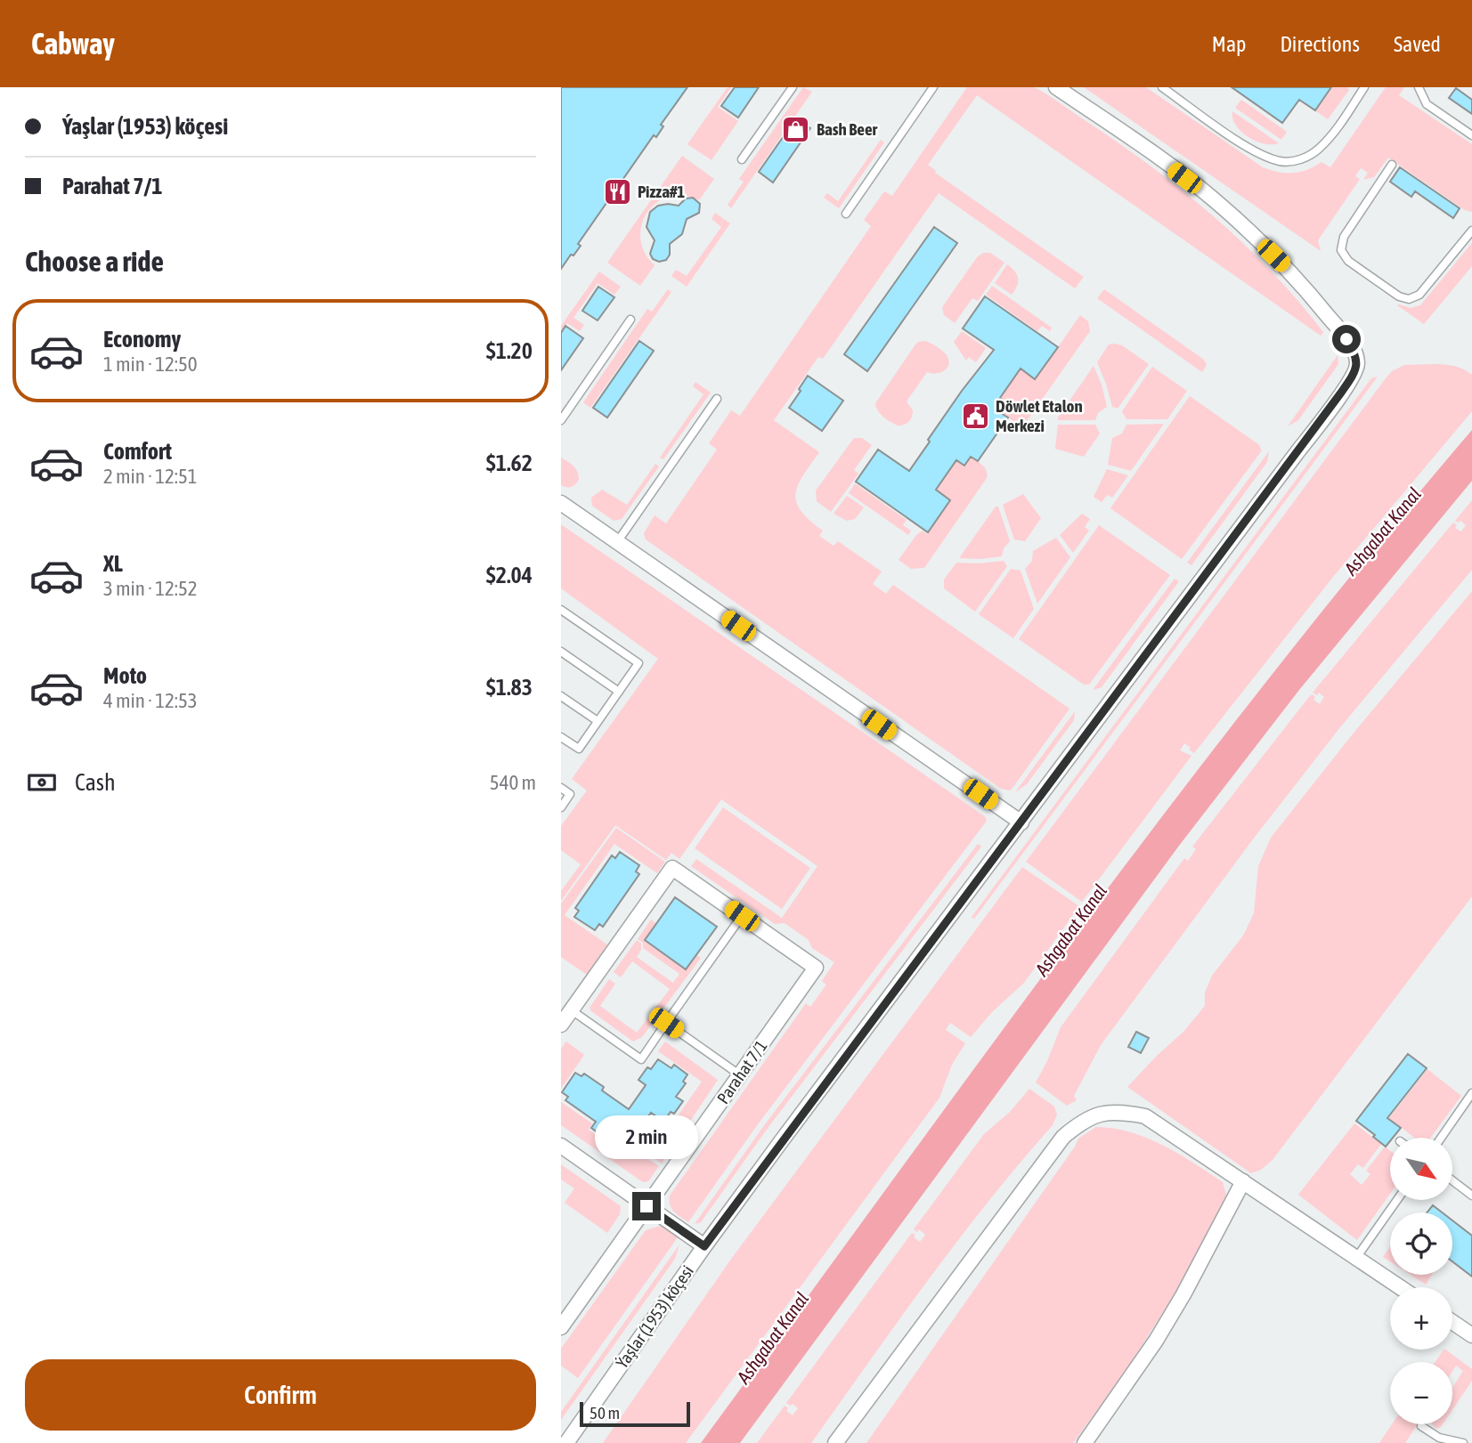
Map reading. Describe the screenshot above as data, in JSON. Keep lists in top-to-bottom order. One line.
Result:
{"streets":{"street":["Parahat 7/1","Ýaşlar (1953) köçesi"]},"water":["Ashgabat Kanal"],"places":{"shop":["Bash Beer"],"restaurant":["Pizza#1"],"public building":["Döwlet Etalon Merkezi"]},"scale_bar":"50 m","north":"bottom right","page":{"header":"Cabway","nav":["Map","Directions","Saved"],"banner":["Ýaşlar (1953) köçesi","Parahat 7/1"],"heading":"Choose a ride","list":[{"name":"Economy","note":"1 min · 12:50","value":"$1.20"},{"name":"Comfort","note":"2 min · 12:51","value":"$1.62"},{"name":"XL","note":"3 min · 12:52","value":"$2.04"},{"name":"Moto","note":"4 min · 12:53","value":"$1.83"}],"pay":["Cash","540 m"],"bubble":"2 min","map_buttons":["+","−"],"buttons":"Confirm","scale":"50 m"}}
